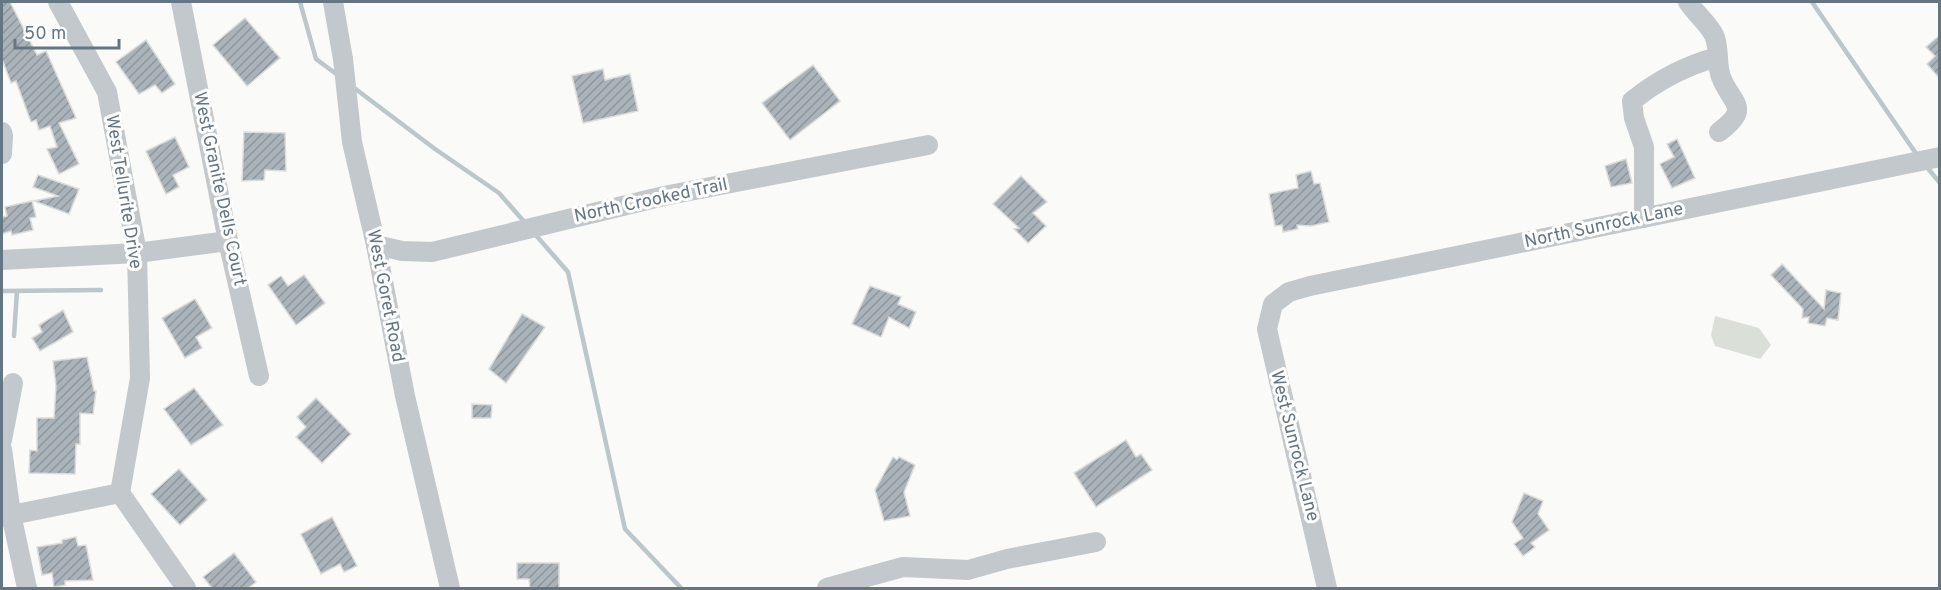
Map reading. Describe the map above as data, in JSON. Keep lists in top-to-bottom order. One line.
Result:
{"streets":{"street":["West Granite Dells Court","West Tellurite Drive","North Crooked Trail","North Sunrock Lane","West Goret Road","West Sunrock Lane"]},"crossings":[["North Crooked Trail","West Goret Road"],["North Sunrock Lane","West Sunrock Lane"]],"scale_bar":"50 m"}
